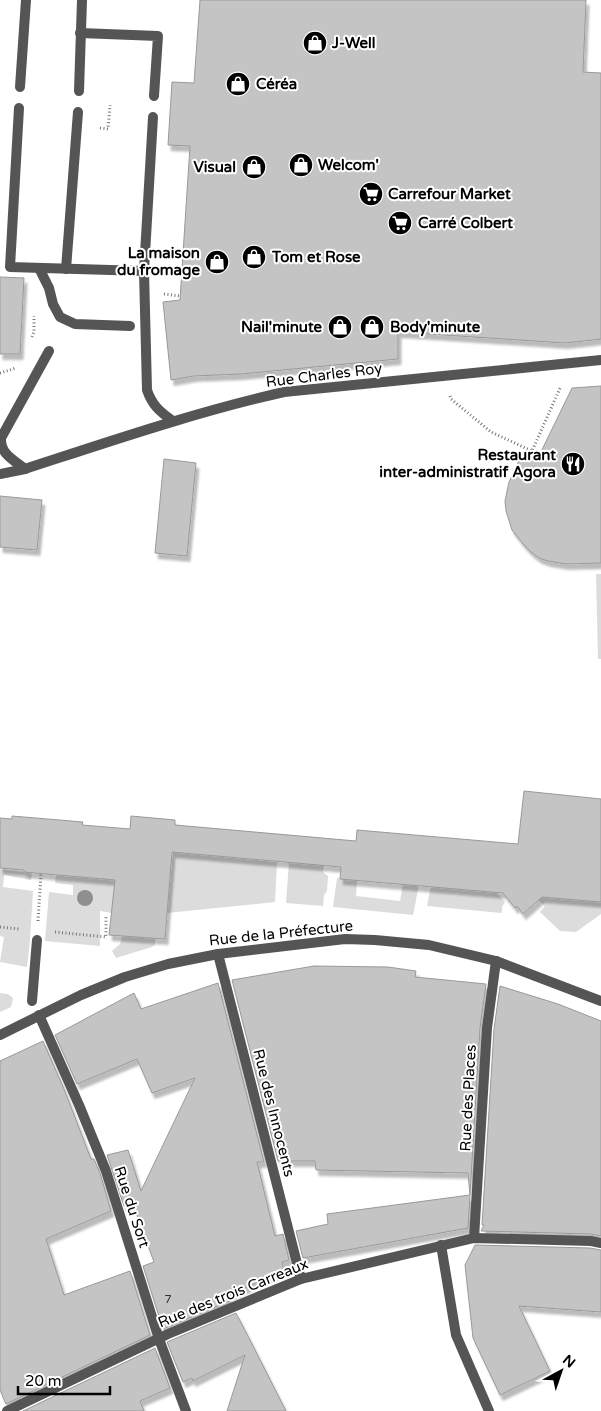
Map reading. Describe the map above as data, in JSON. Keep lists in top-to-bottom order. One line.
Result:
{"streets":{"street":["Rue Charles Roy","Rue de la Préfecture","Rue des Places","Rue des Innocents","Rue du Sort","Rue des trois Carreaux"]},"crossings":[["Rue de la Préfecture","Rue des Places"],["Rue de la Préfecture","Rue des Innocents"],["Rue de la Préfecture","Rue du Sort"],["Rue des Places","Rue des trois Carreaux"],["Rue des Innocents","Rue des trois Carreaux"],["Rue du Sort","Rue des trois Carreaux"]],"places":{"shop":["J-Well","Céréa","Welcom'","Visual","Tom et Rose","La maison du fromage","Nail'minute","Body'minute"],"supermarket":["Carrefour Market","Carré Colbert"],"restaurant":["Restaurant inter-administratif Agora"]},"house_numbers":["7"],"scale_bar":"20 m","north":"top right"}
